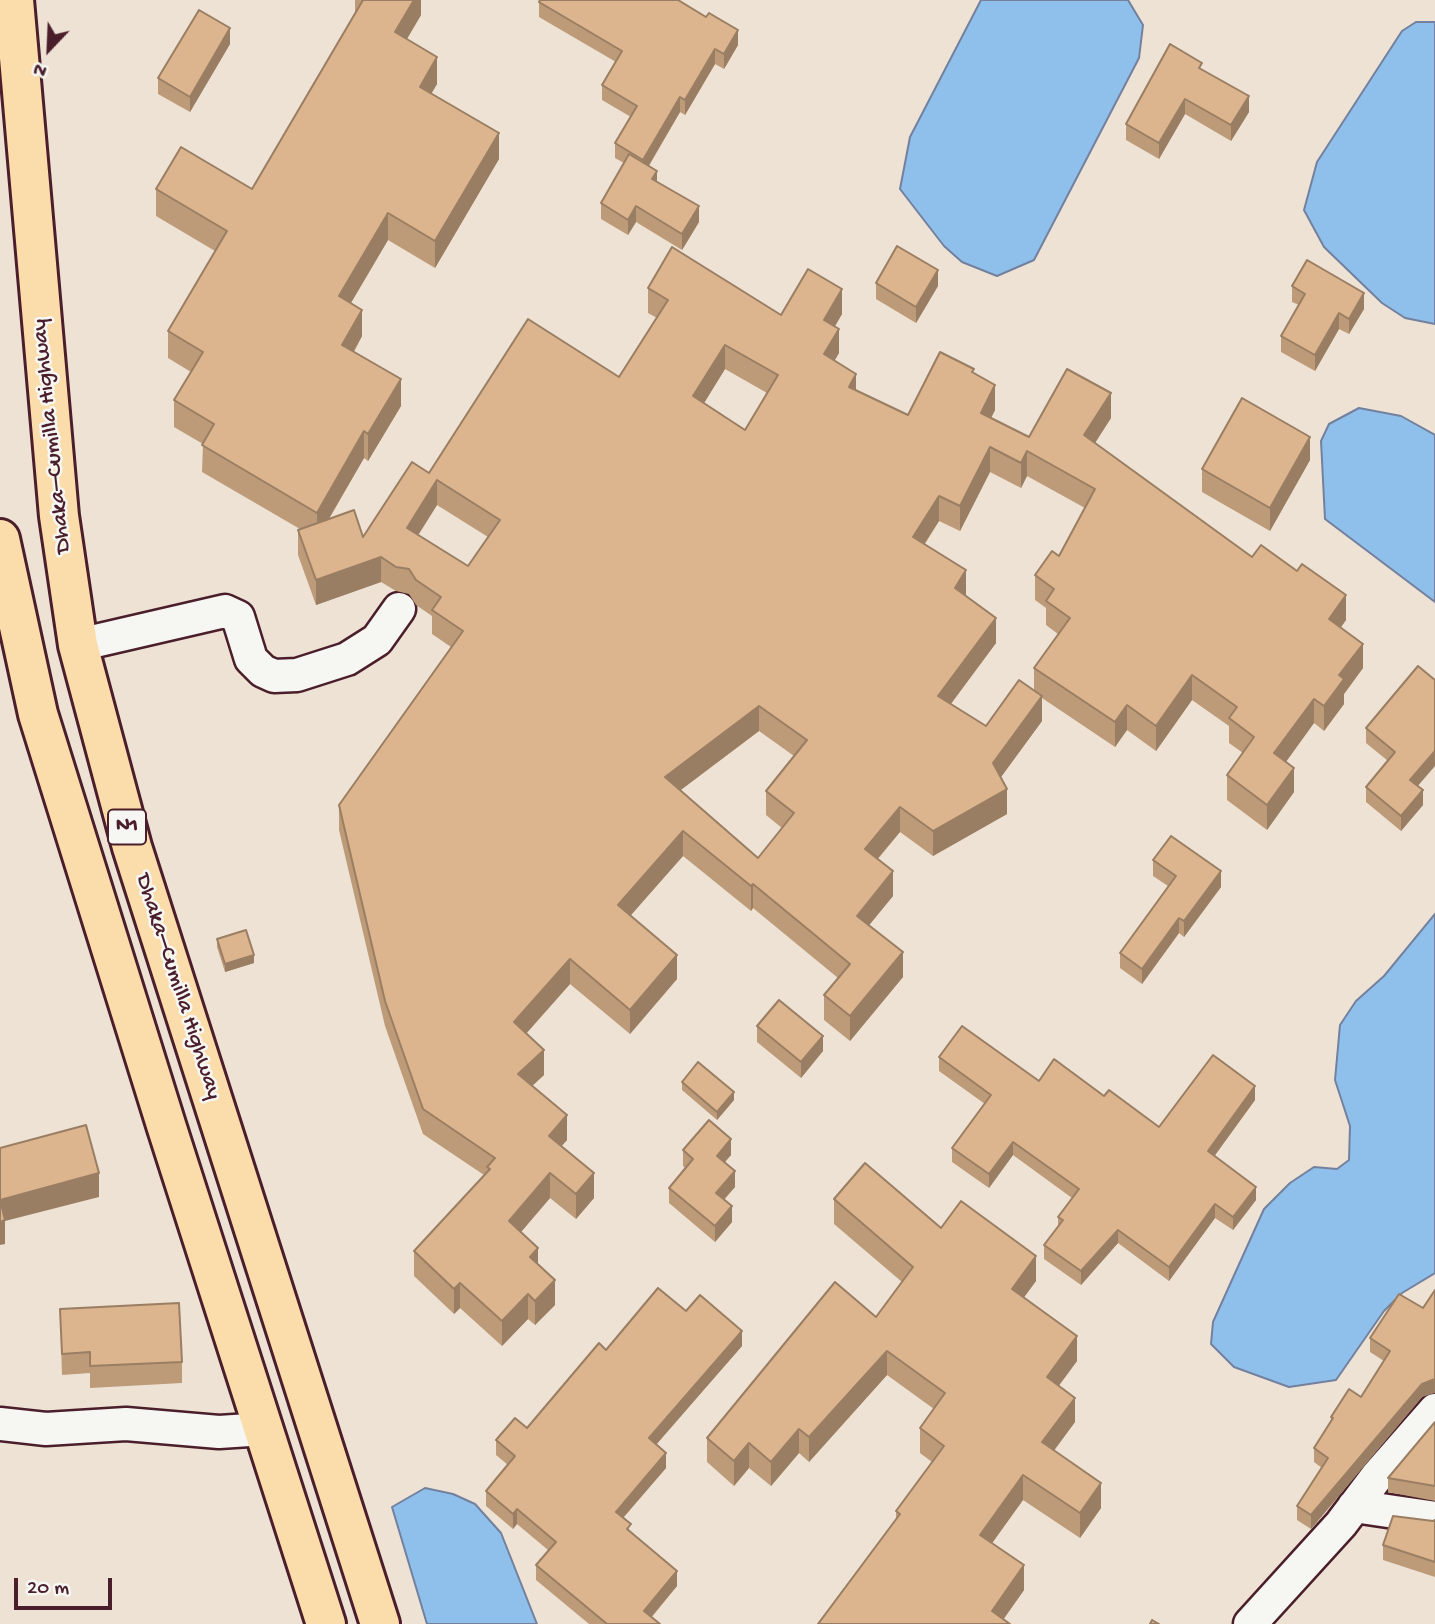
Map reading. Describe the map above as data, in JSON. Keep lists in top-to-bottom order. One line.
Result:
{"streets":{"highway":["Dhaka–Cumilla Highway","N1"]},"scale_bar":"20 m","north":"bottom left"}
